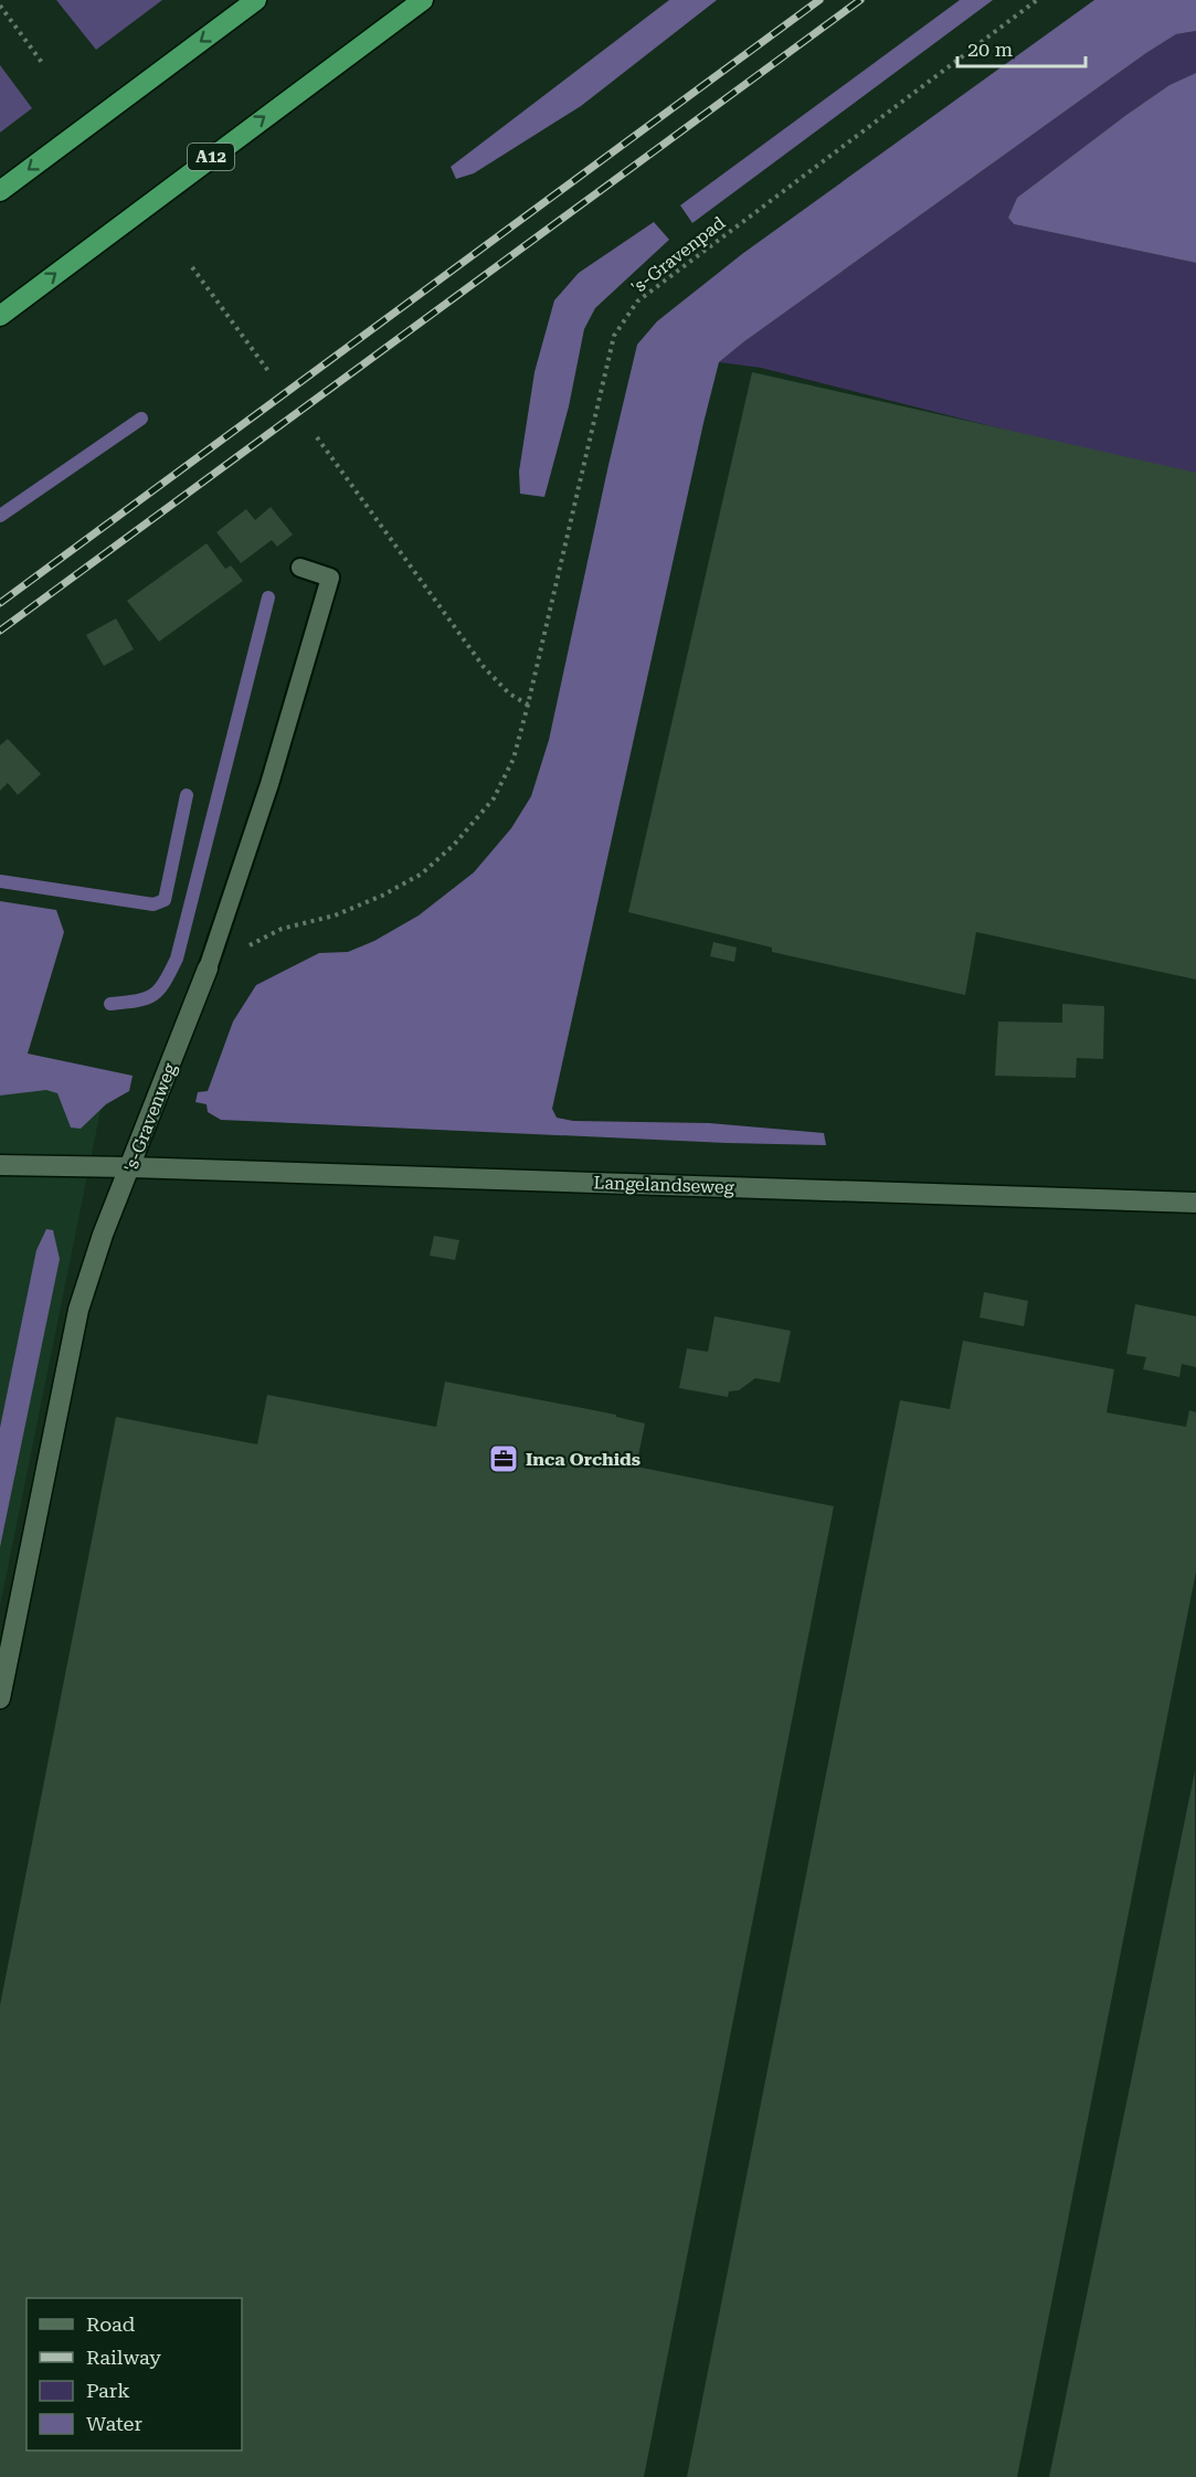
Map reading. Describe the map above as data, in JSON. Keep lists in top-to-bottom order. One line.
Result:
{"streets":{"highway":["A12"],"street":["'s-Gravenweg","Langelandseweg"],"path":["'s-Gravenpad"]},"crossings":[["'s-Gravenpad","'s-Gravenweg"],["'s-Gravenweg","Langelandseweg"]],"places":{"office":["Inca Orchids"]},"legend":["Road","Railway","Park","Water"],"scale_bar":"20 m"}
